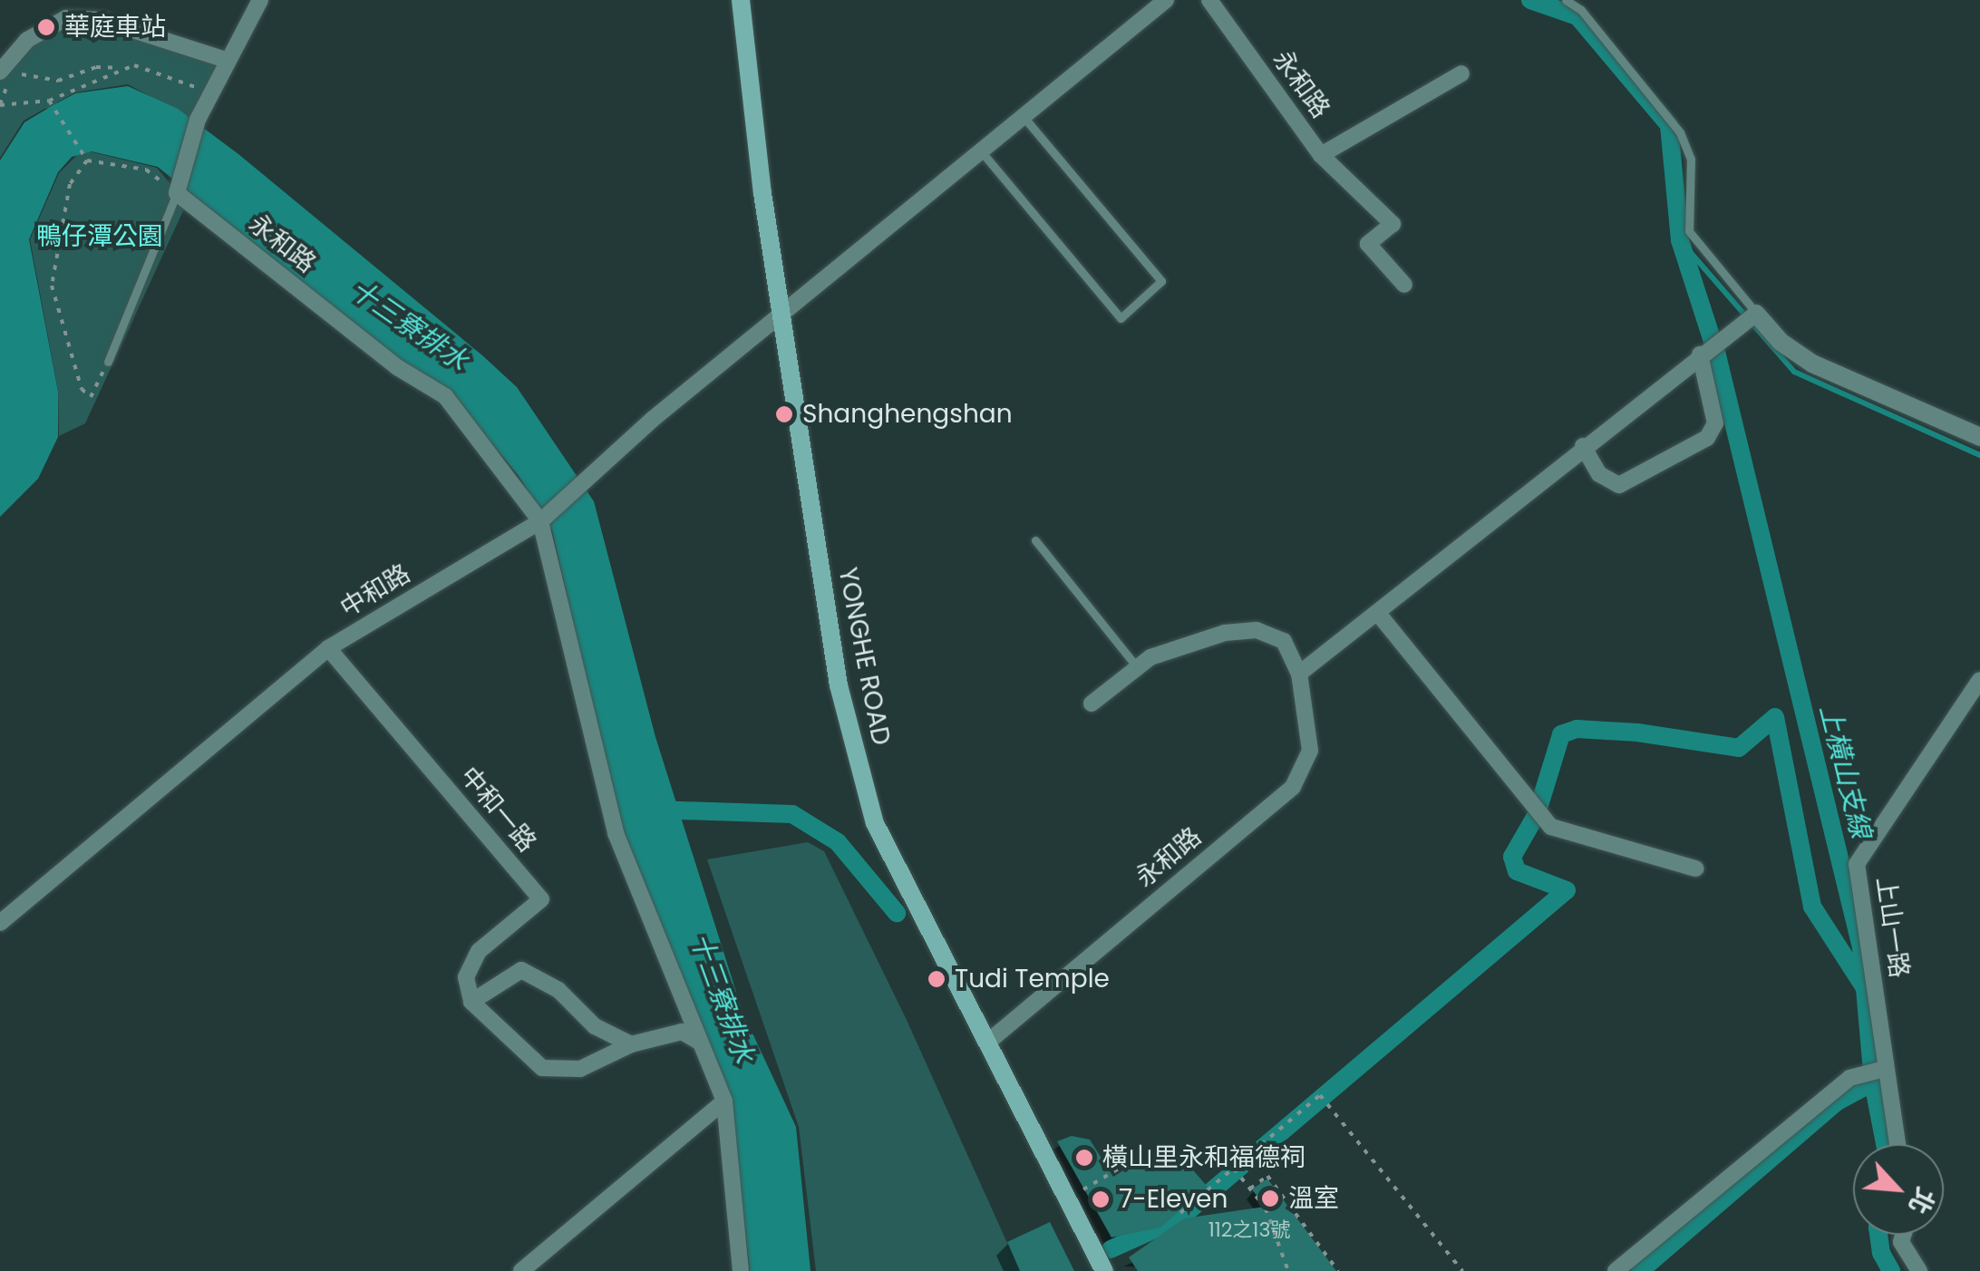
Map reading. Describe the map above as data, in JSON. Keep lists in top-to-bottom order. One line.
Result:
{"streets":{"main road":["YONGHE ROAD"],"street":["永和路","中和路","中和一路","上山一路"]},"crossings":[["永和路","中和路"],["永和路","YONGHE ROAD"],["中和路","YONGHE ROAD"],["中和路","中和一路"]],"water":["十三寮排水","上橫山支線"],"parks":["鴨仔潭公園"],"places":["華庭車站","Shanghengshan","Tudi Temple","橫山里永和福德祠","溫室","7-Eleven"],"house_numbers":["112之13號"],"north":"bottom right"}
